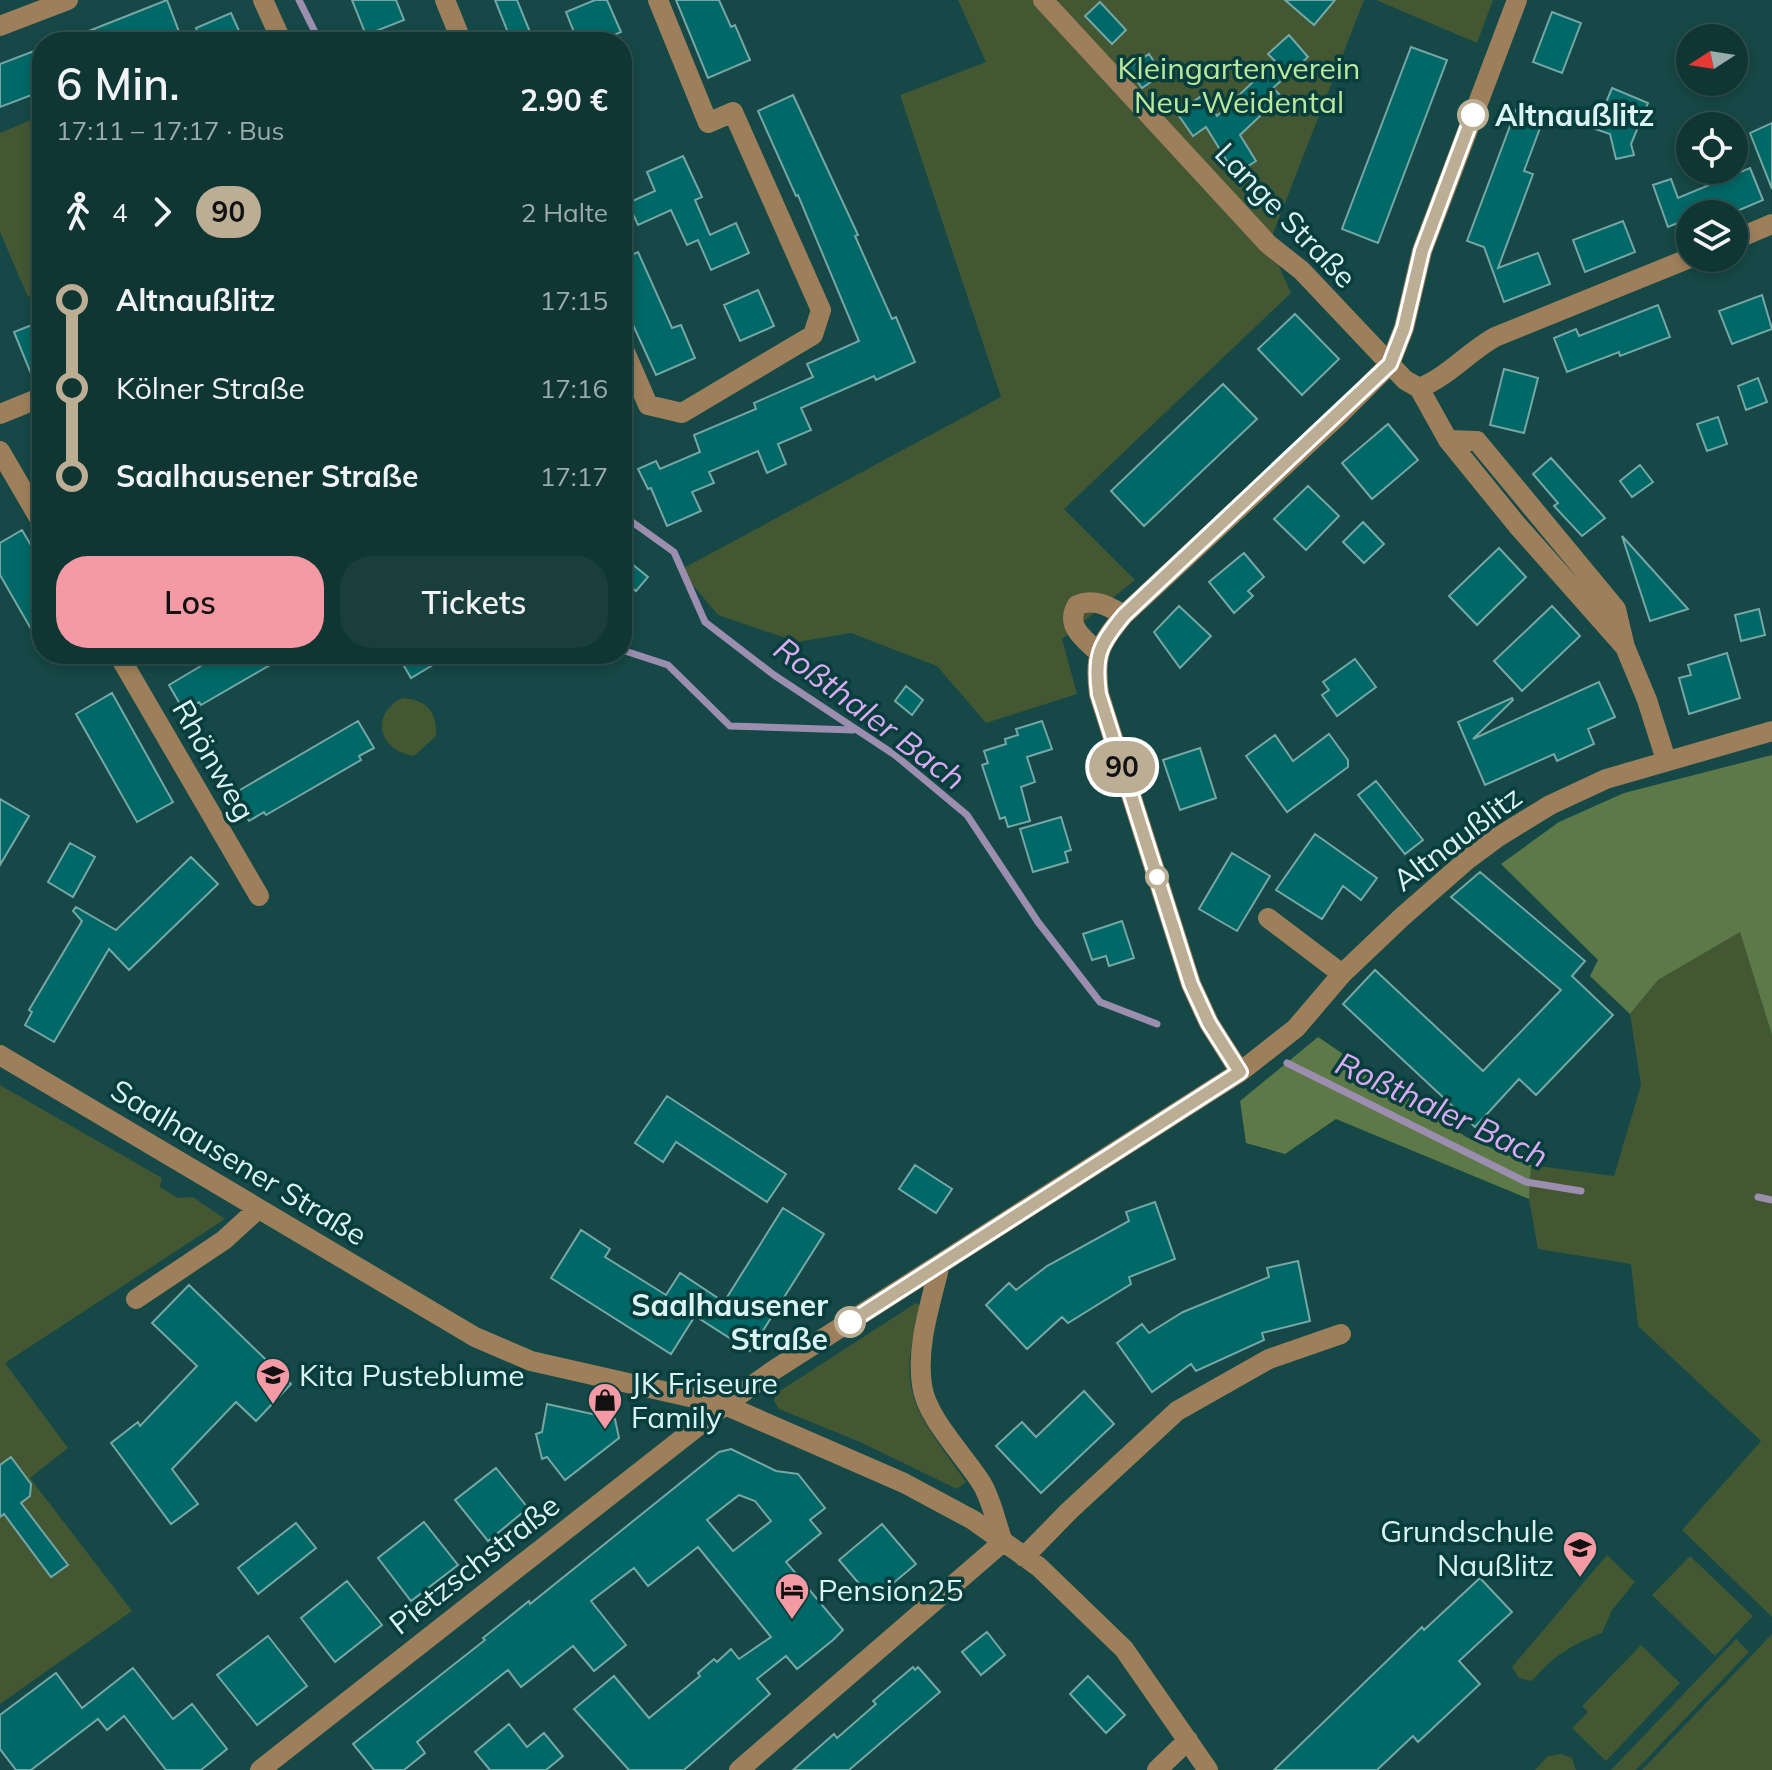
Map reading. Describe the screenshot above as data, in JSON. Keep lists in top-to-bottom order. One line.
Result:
{"streets":{"street":["Lange Straße","Rhönweg","Altnaußlitz","Saalhausener Straße","Pietzschstraße"]},"crossings":[["Altnaußlitz","Saalhausener Straße"],["Altnaußlitz","Pietzschstraße"],["Saalhausener Straße","Pietzschstraße"]],"water":["Roßthaler Bach"],"parks":["Kleingartenverein Neu-Weidental"],"places":{"other":["Altnaußlitz","Saalhausener Straße"],"school or university":["Kita Pusteblume","Grundschule Naußlitz"],"shop":["JK Friseure Family"],"hotel":["Pension25"]},"lines":["bus line 90"],"north":"left","page":{"on_map":"90","heading":["6 Min.","17:11 – 17:17 · Bus","2.90 €"],"legs":["4","90","2 Halte"],"list":[{"name":"Altnaußlitz","value":"17:15"},{"name":"Kölner Straße","value":"17:16"},{"name":"Saalhausener Straße","value":"17:17"}],"buttons":["Los","Tickets"]}}
